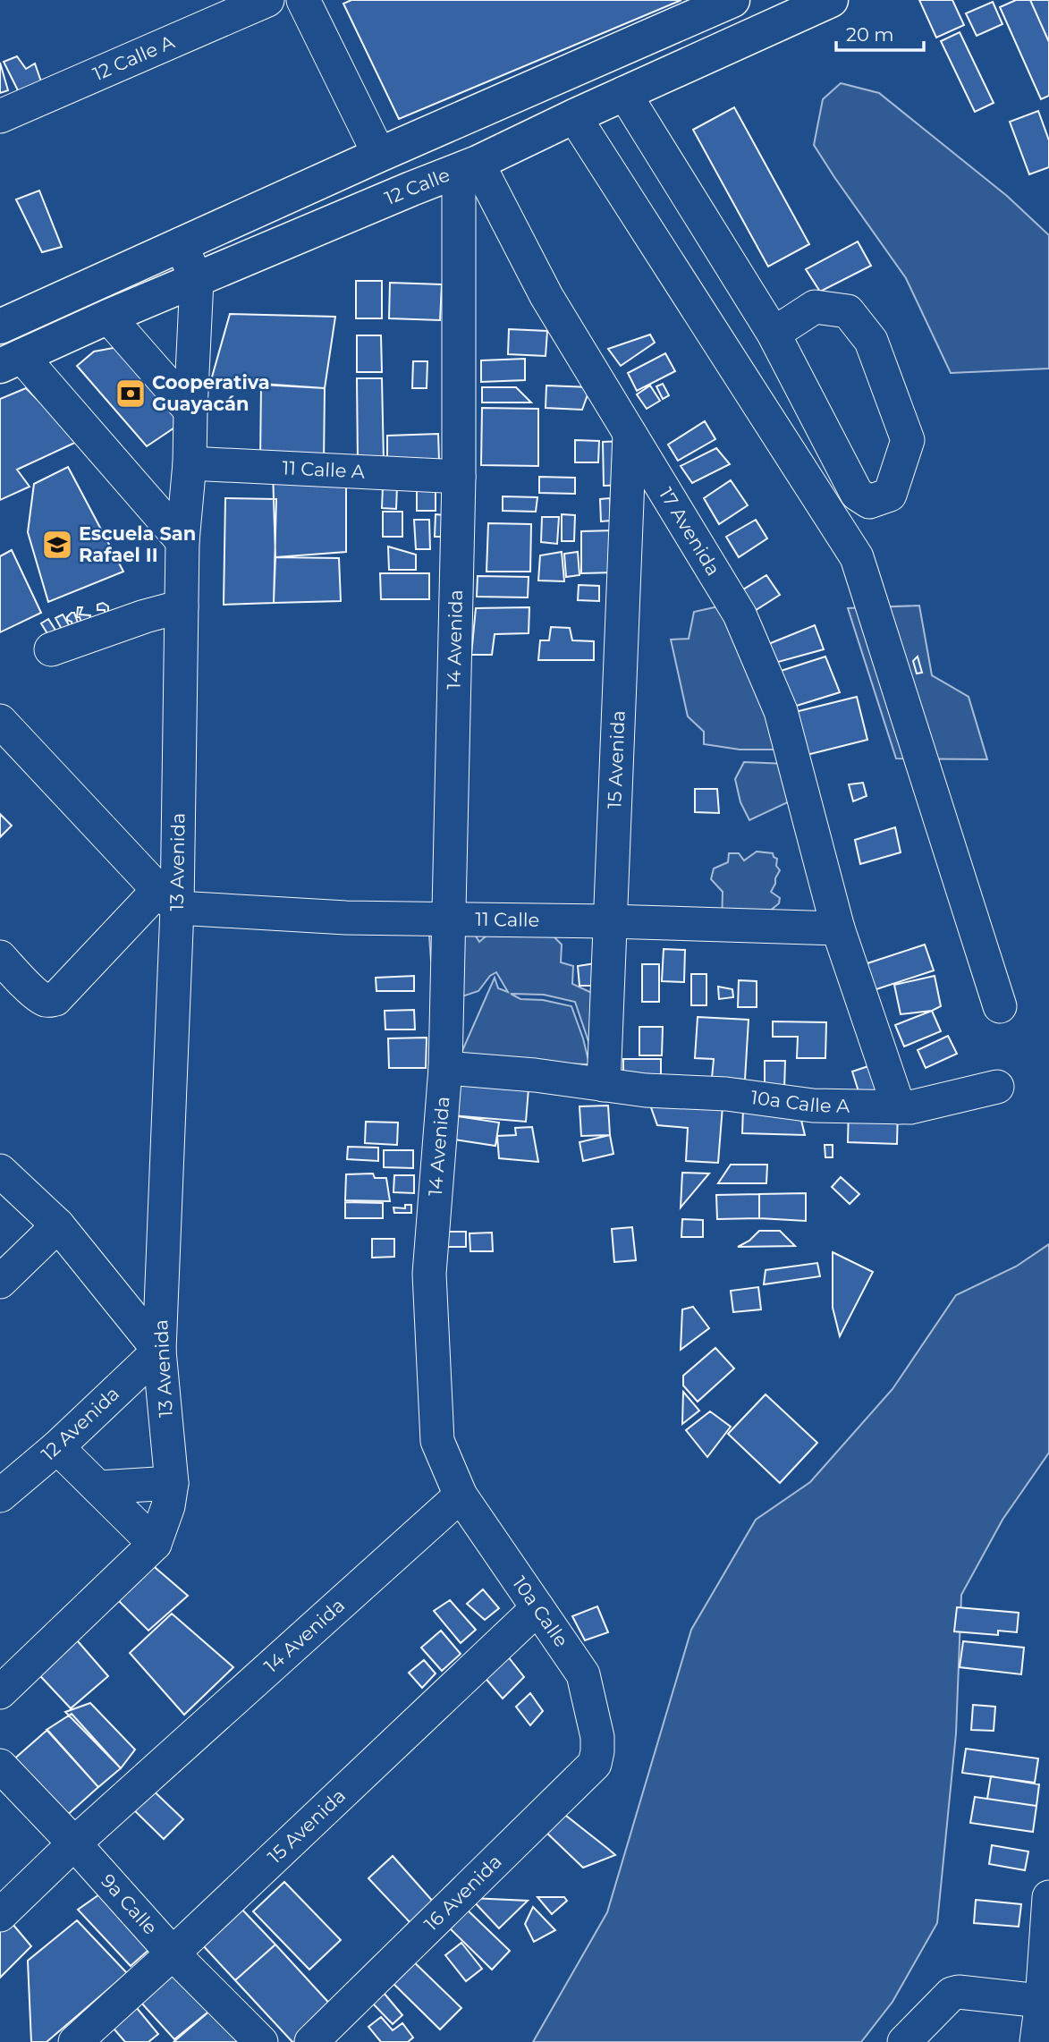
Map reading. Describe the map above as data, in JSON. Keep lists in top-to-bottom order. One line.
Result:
{"streets":{"main road":["12 Calle"],"street":["12 Calle A","11 Calle A","17 Avenida","14 Avenida","15 Avenida","13 Avenida","11 Calle","10a Calle A","12 Avenida","10a Calle","16 Avenida","9a Calle"]},"crossings":[["12 Calle","17 Avenida"],["12 Calle","14 Avenida"],["12 Calle","13 Avenida"],["11 Calle A","14 Avenida"],["11 Calle A","13 Avenida"],["17 Avenida","14 Avenida"],["17 Avenida","15 Avenida"],["17 Avenida","11 Calle"],["17 Avenida","10a Calle A"],["14 Avenida","11 Calle"],["14 Avenida","10a Calle A"],["14 Avenida","10a Calle"],["14 Avenida","9a Calle"],["15 Avenida","11 Calle"],["15 Avenida","10a Calle A"],["15 Avenida","10a Calle"],["15 Avenida","9a Calle"],["13 Avenida","11 Calle"],["13 Avenida","12 Avenida"],["10a Calle","16 Avenida"]],"places":{"bank":["Cooperativa Guayacán"],"school or university":["Escuela San Rafael II"]},"scale_bar":"20 m"}
